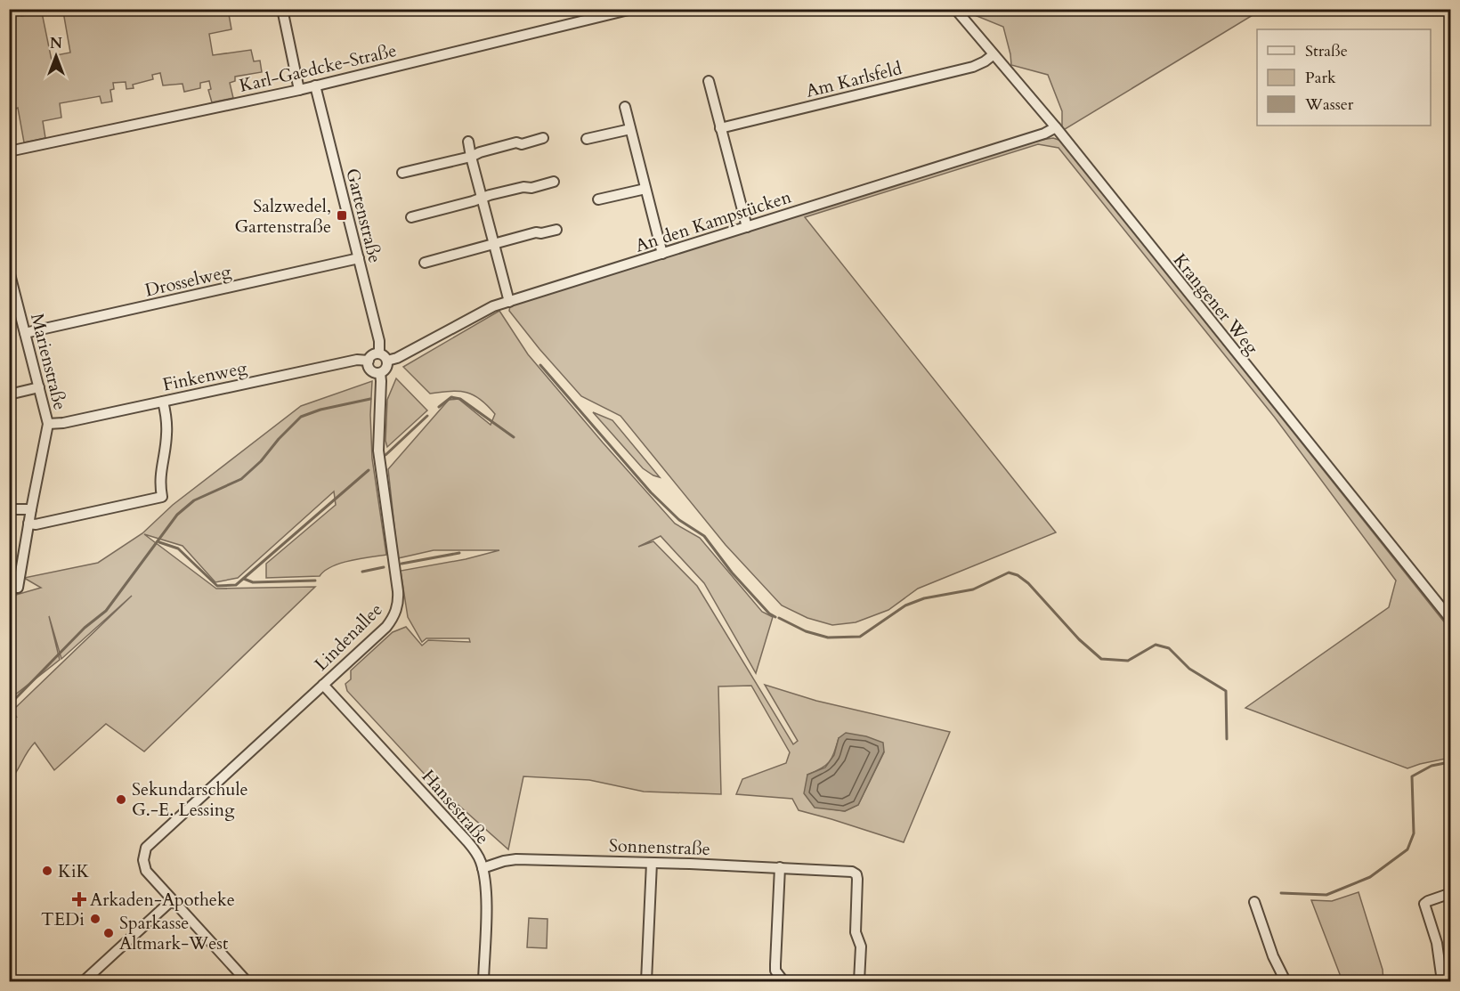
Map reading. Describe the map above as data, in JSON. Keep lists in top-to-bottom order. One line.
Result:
{"streets":{"street":["Karl-Gaedcke-Straße","Am Karlsfeld","Gartenstraße","An den Kampstücken","Drosselweg","Krangener Weg","Marienstraße","Finkenweg","Lindenallee","Hansestraße","Sonnenstraße"]},"crossings":[["Karl-Gaedcke-Straße","Gartenstraße"],["Am Karlsfeld","Krangener Weg"],["Gartenstraße","An den Kampstücken"],["Gartenstraße","Drosselweg"],["Gartenstraße","Finkenweg"],["Gartenstraße","Lindenallee"],["An den Kampstücken","Krangener Weg"],["An den Kampstücken","Finkenweg"],["An den Kampstücken","Lindenallee"],["Drosselweg","Marienstraße"],["Marienstraße","Finkenweg"],["Finkenweg","Lindenallee"],["Lindenallee","Hansestraße"],["Hansestraße","Sonnenstraße"]],"places":{"transit":["Salzwedel, Gartenstraße"],"other":["Sekundarschule G.-E. Lessing","KiK","TEDi","Sparkasse Altmark-West"],"health":["Arkaden-Apotheke"]},"legend":["Straße","Park","Wasser"],"north":"top"}
